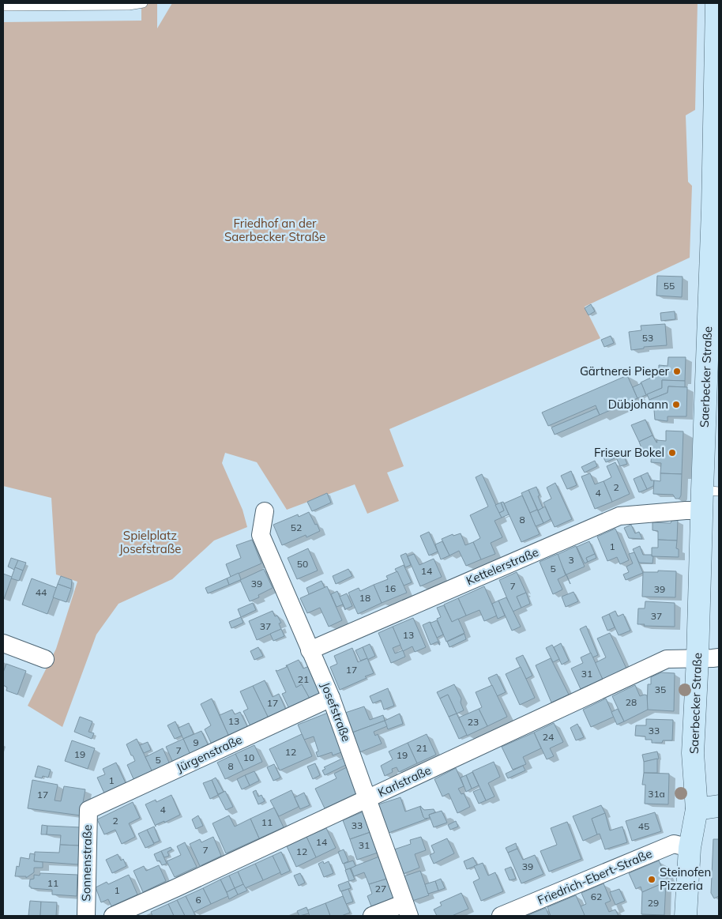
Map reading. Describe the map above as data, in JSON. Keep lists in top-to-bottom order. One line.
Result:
{"streets":{"street":["Saerbecker Straße","Kettelerstraße","Josefstraße","Jürgenstraße","Karlstraße","Sonnenstraße","Friedrich-Ebert-Straße"]},"crossings":[["Saerbecker Straße","Kettelerstraße"],["Saerbecker Straße","Karlstraße"],["Saerbecker Straße","Friedrich-Ebert-Straße"],["Kettelerstraße","Josefstraße"],["Josefstraße","Jürgenstraße"],["Josefstraße","Karlstraße"],["Jürgenstraße","Sonnenstraße"]],"parks":["Friedhof an der Saerbecker Straße","Spielplatz Josefstraße"],"places":["Gärtnerei Pieper","Dübjohann","Friseur Bokel","Steinofen Pizzeria"],"house_numbers":["55","53","2","4","8","52","1","3","50","5","14","39","7","16","39","44","18","37","37","13","17","31","21","35","28","17","13","23","33","24","9","21","7","12","19","19","10","5","8","1","31a","17","4","2","11","33","45","14","31","7","12","39","11","27","1","62","6","29"]}
